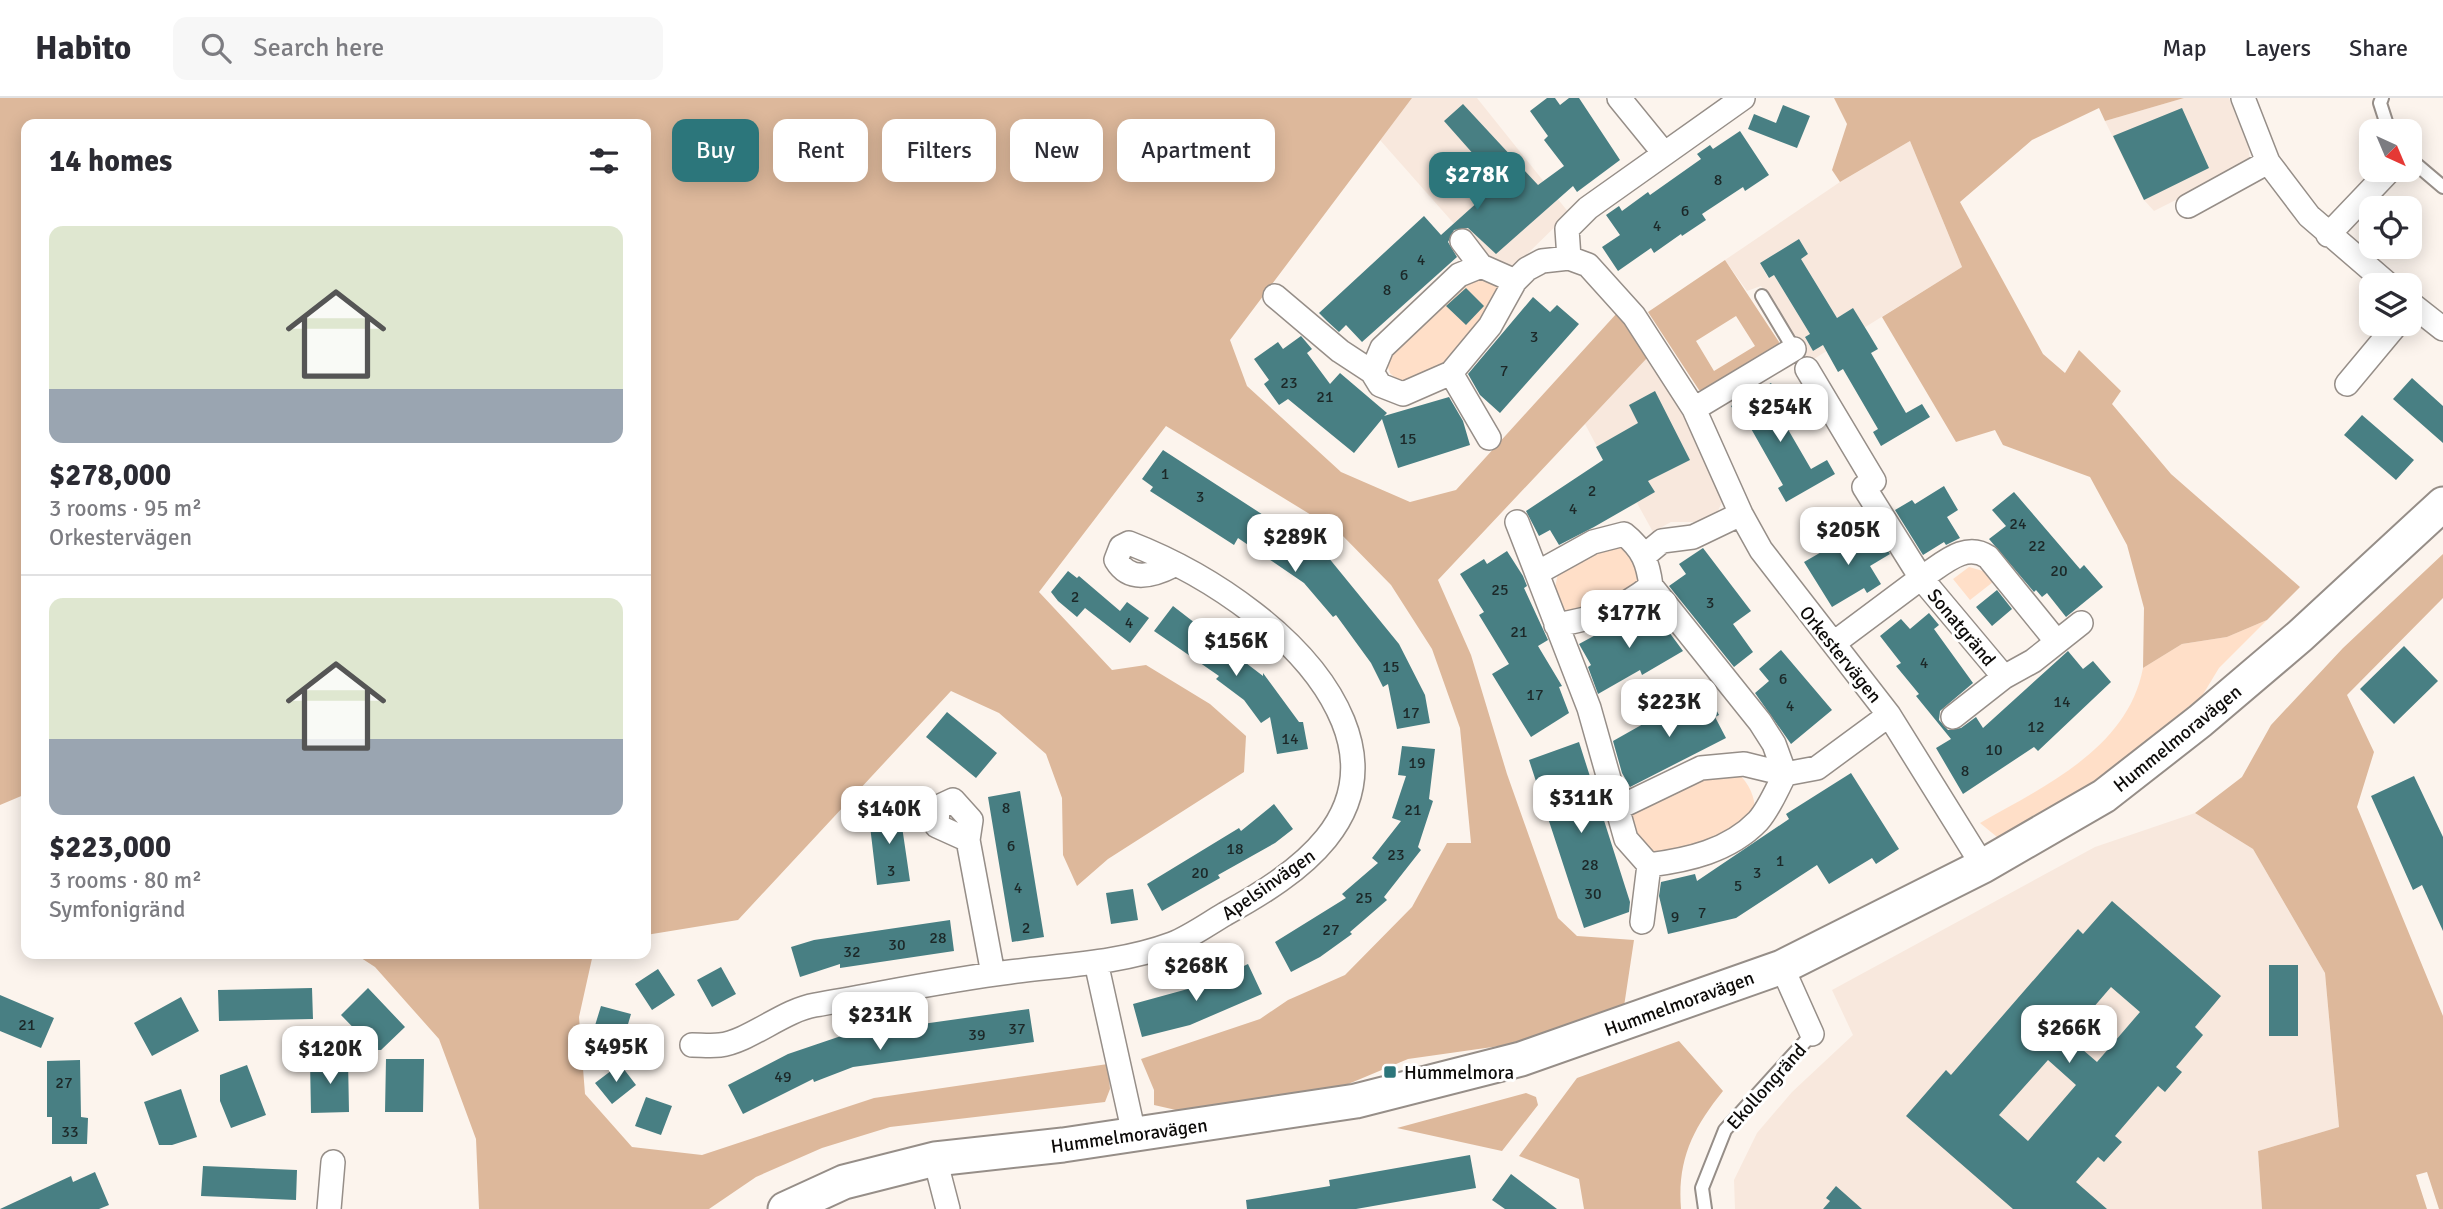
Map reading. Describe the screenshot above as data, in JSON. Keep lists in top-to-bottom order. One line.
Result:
{"streets":{"street":["Sonatgränd","Orkestervägen","Hummelmoravägen","Apelsinvägen","Ekollongränd"]},"crossings":[["Sonatgränd","Orkestervägen"],["Orkestervägen","Hummelmoravägen"],["Hummelmoravägen","Ekollongränd"]],"places":{"transit":["Hummelmora"]},"house_numbers":["8","6","4","4","6","8","3","7","23","21","15","1","2","3","4","24","22","20","25","2","3","4","21","4","15","6","17","14","4","17","12","14","10","19","8","8","21","6","18","23","1","28","3","20","3","5","4","30","25","7","9","2","27","28","30","32","21","37","39","49","27","33"],"north":"bottom right","page":{"header":"Habito","search":"Search here","nav":["Map","Layers","Share"],"chip":["Buy","Rent","Filters","New","Apartment"],"heading":"14 homes","price":["$278K","$254K","$205K","$289K","$177K","$156K","$223K","$311K","$140K","$268K","$231K","$266K","$495K","$120K"],"list":[{"name":"$278,000","note":"3 rooms · 95 m² · Orkestervägen"},{"name":"$223,000","note":"3 rooms · 80 m² · Symfonigränd"}]}}
